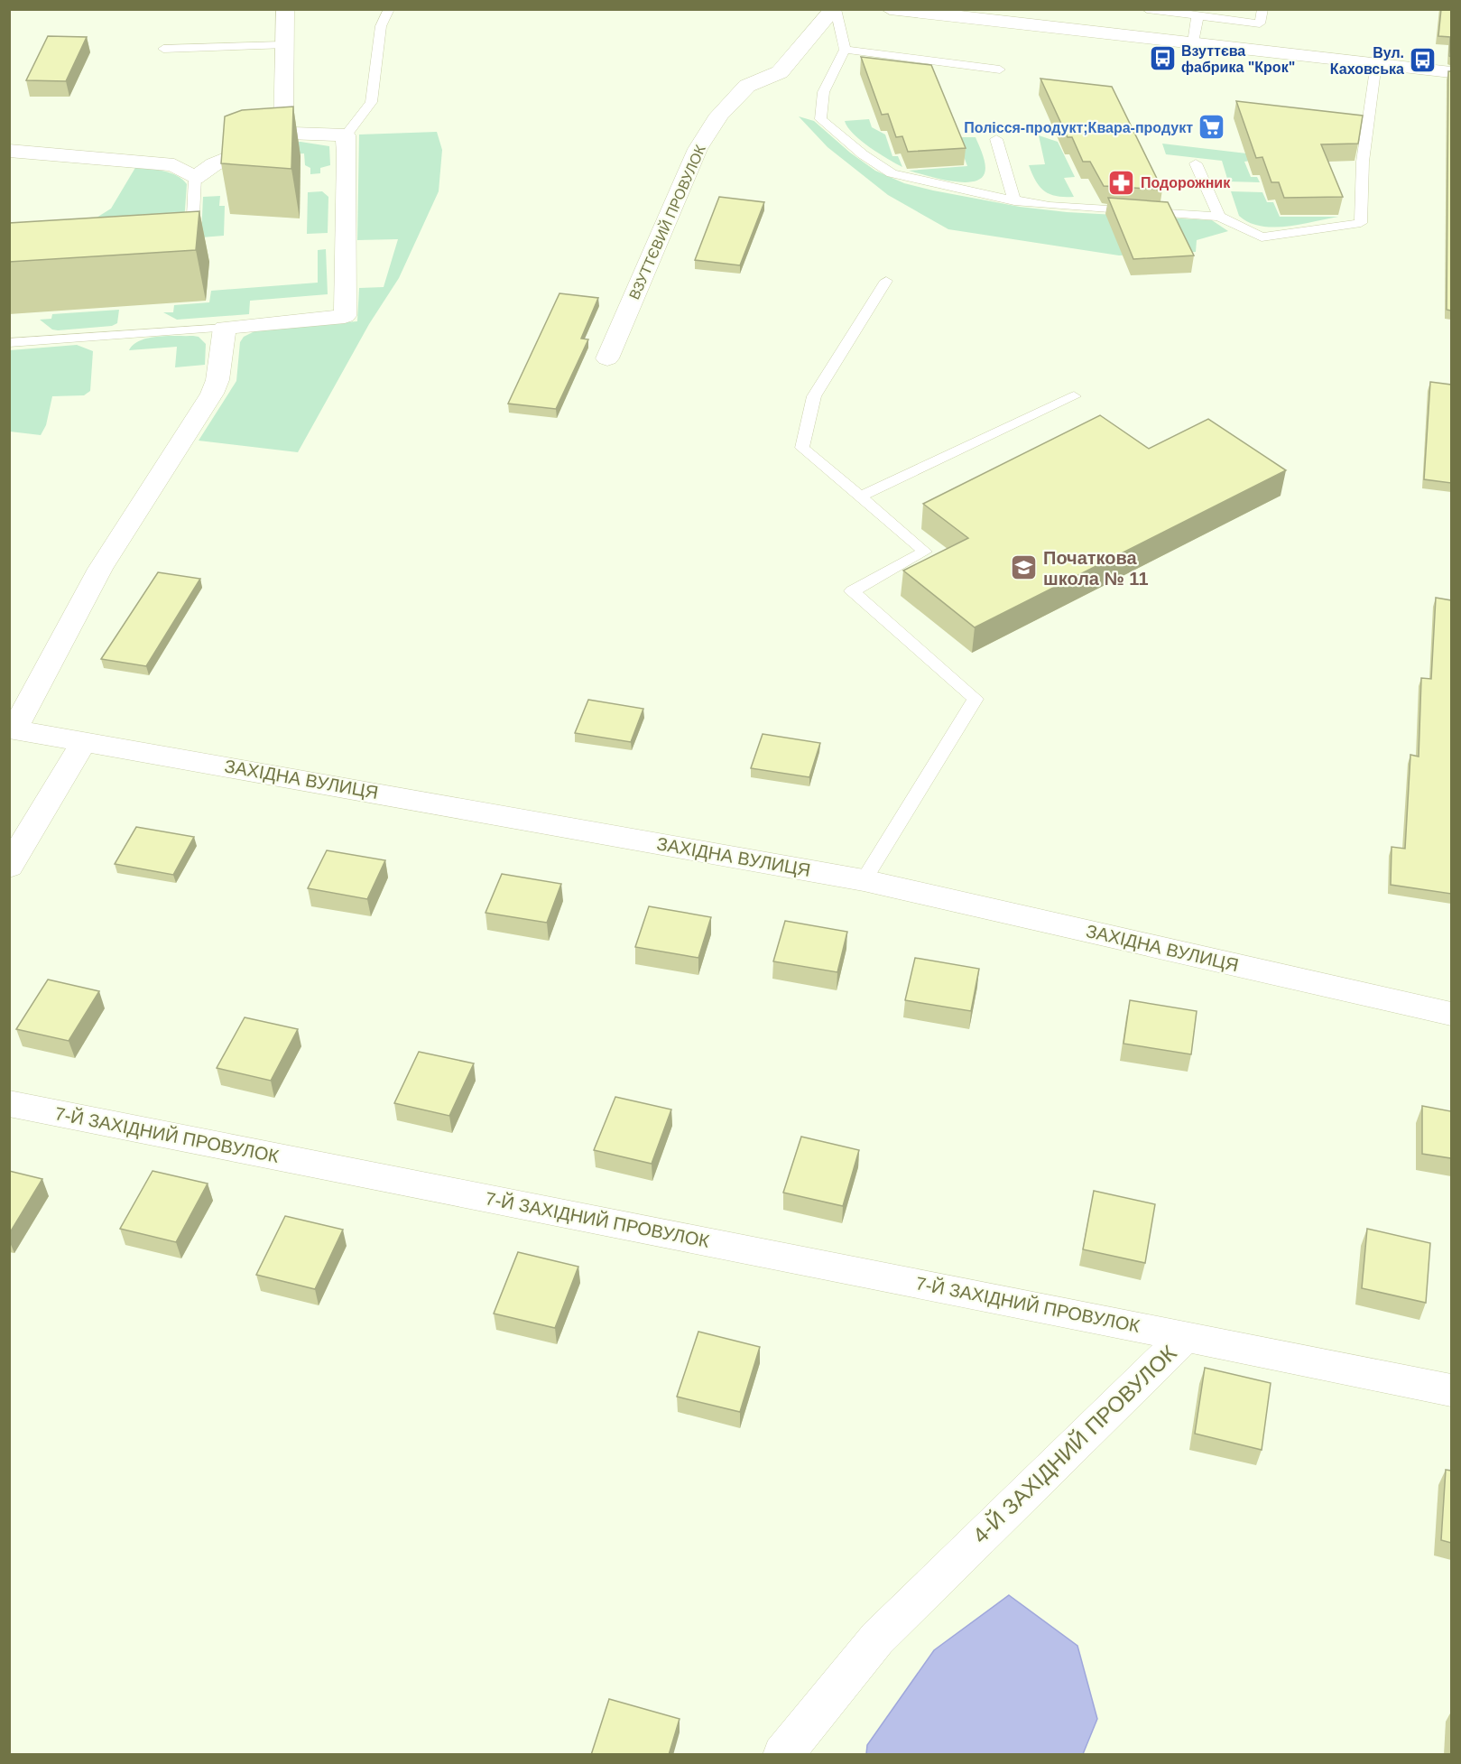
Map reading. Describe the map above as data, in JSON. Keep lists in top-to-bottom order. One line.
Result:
{"streets":{"street":["ВЗУТТЄВИЙ ПРОВУЛОК","ЗАХІДНА ВУЛИЦЯ","7-Й ЗАХІДНИЙ ПРОВУЛОК","4-Й ЗАХІДНИЙ ПРОВУЛОК"]},"crossings":[["7-Й ЗАХІДНИЙ ПРОВУЛОК","4-Й ЗАХІДНИЙ ПРОВУЛОК"]],"places":{"bus stop":["Взуттєва фабрика \"Крок\"","Вул. Каховська"],"supermarket":["Полісся-продукт;Квара-продукт"],"pharmacy":["Подорожник"],"school or university":["Початкова школа № 11"]}}
